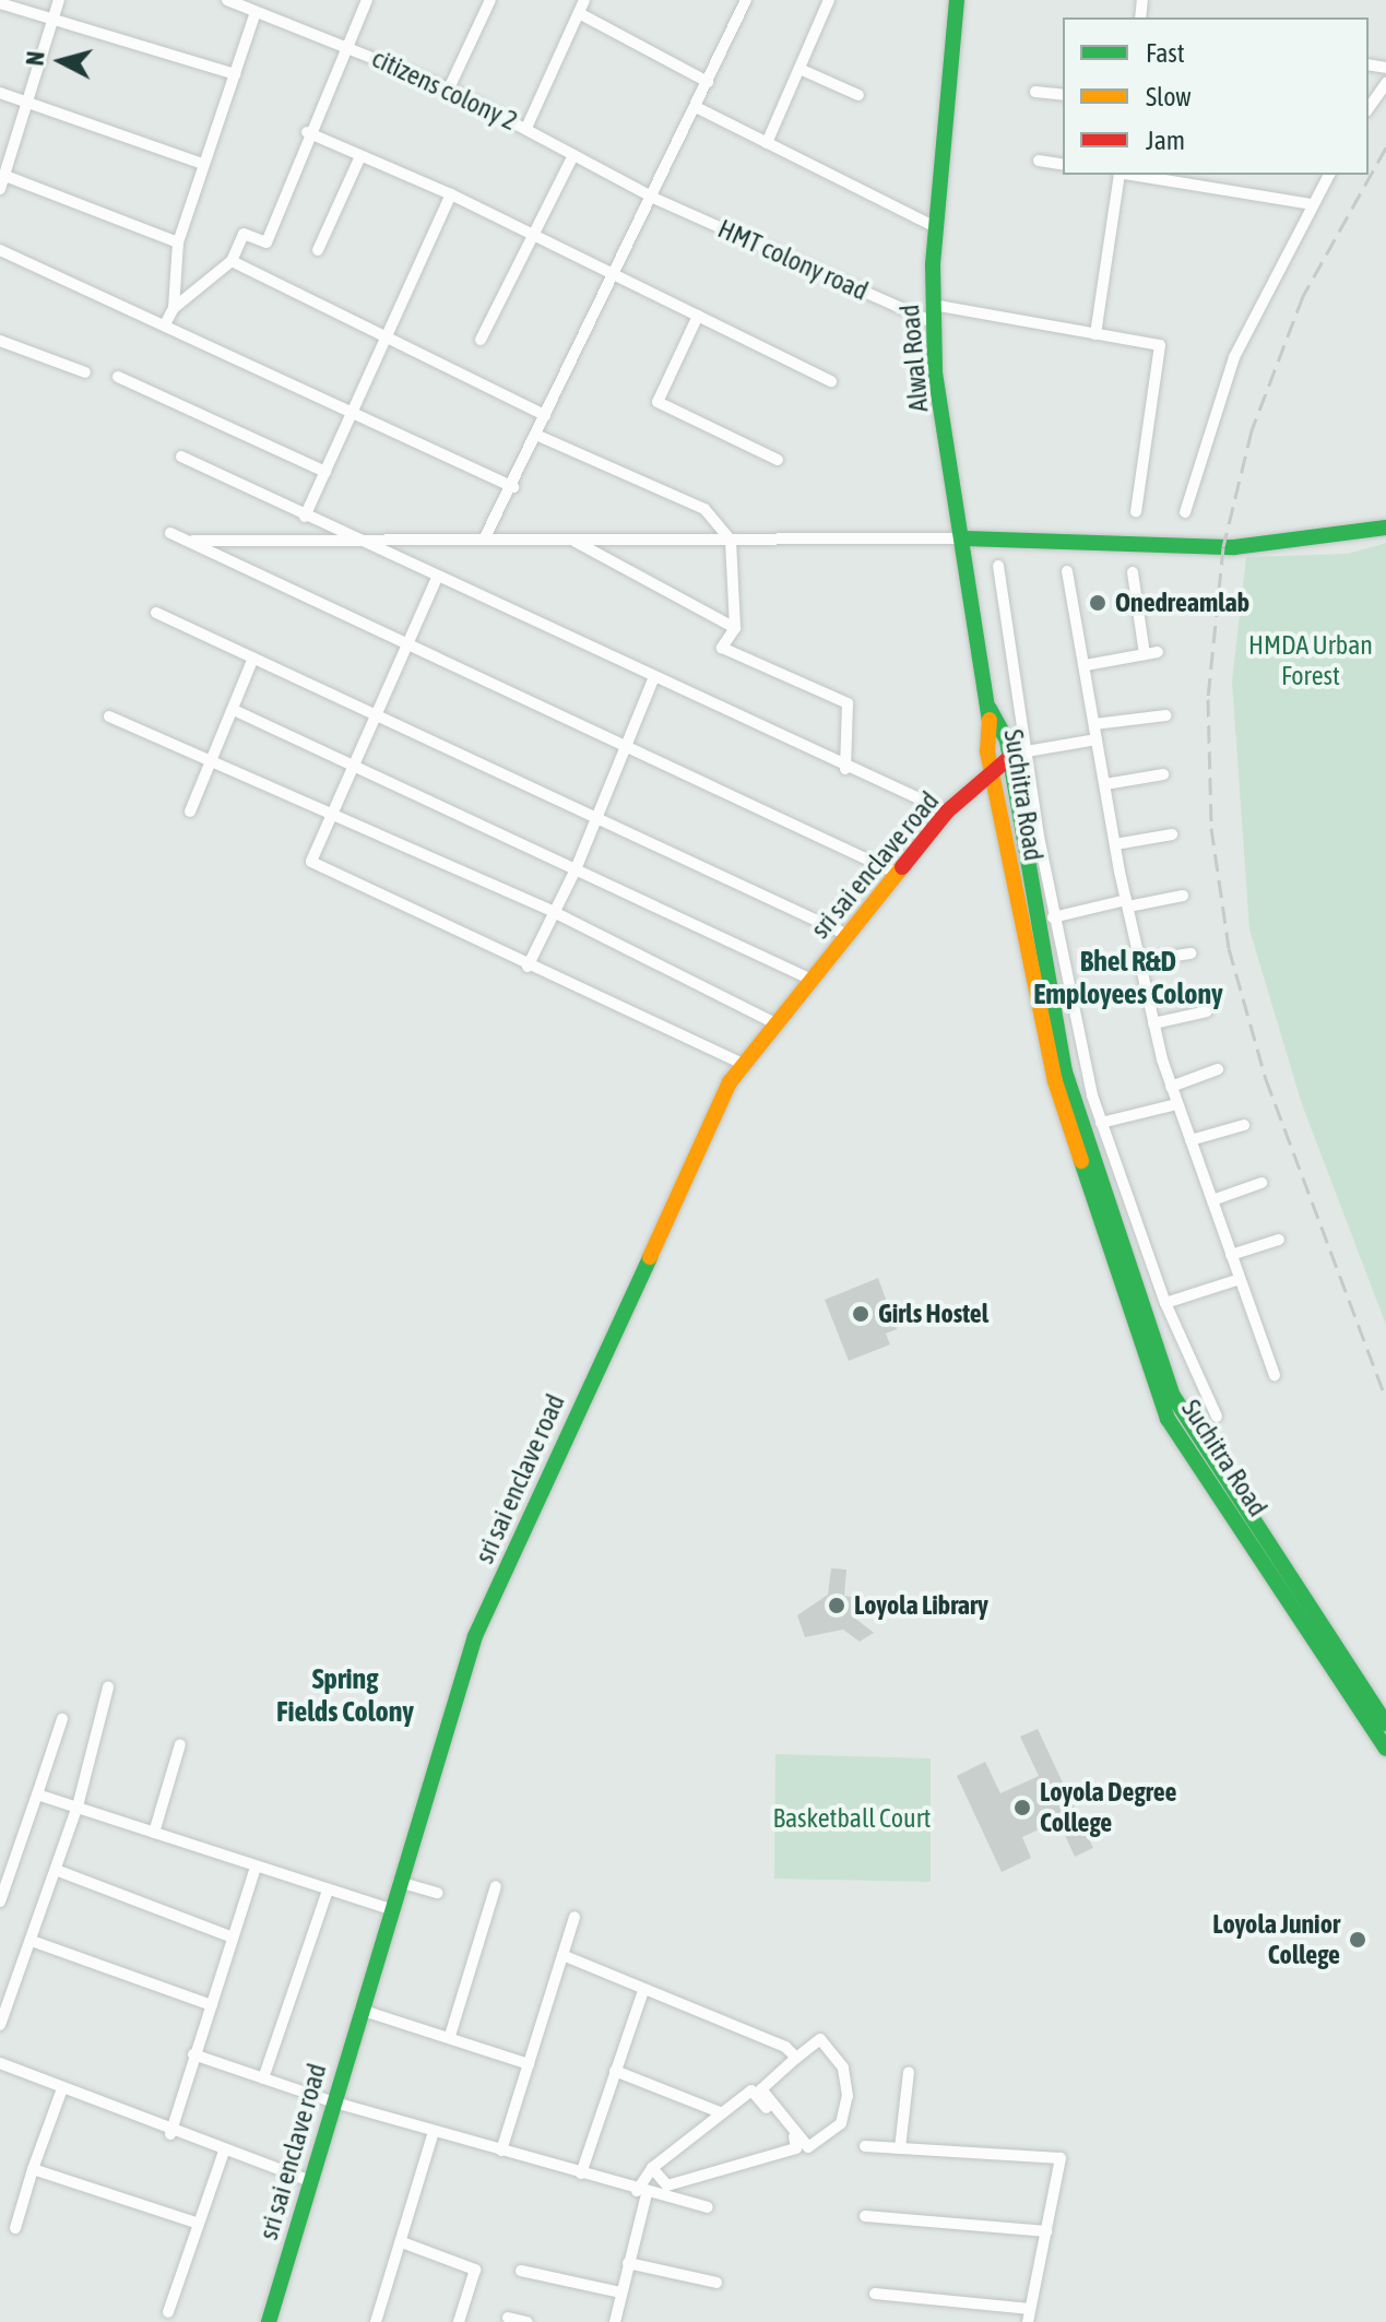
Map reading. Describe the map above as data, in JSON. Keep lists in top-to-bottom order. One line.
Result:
{"streets":{"main road":["Alwal Road","Suchitra Road","sri sai enclave road"],"street":["citizens colony 2","HMT colony road"]},"crossings":[["citizens colony 2","HMT colony road"],["HMT colony road","Alwal Road"],["Alwal Road","Suchitra Road"],["Suchitra Road","sri sai enclave road"]],"districts":["Bhel R&D Employees Colony","Spring Fields Colony"],"parks":["HMDA Urban Forest","Basketball Court"],"places":["Onedreamlab","Girls Hostel","Loyola Library","Loyola Degree College","Loyola Junior College"],"legend":["Fast","Slow","Jam"],"north":"left"}
